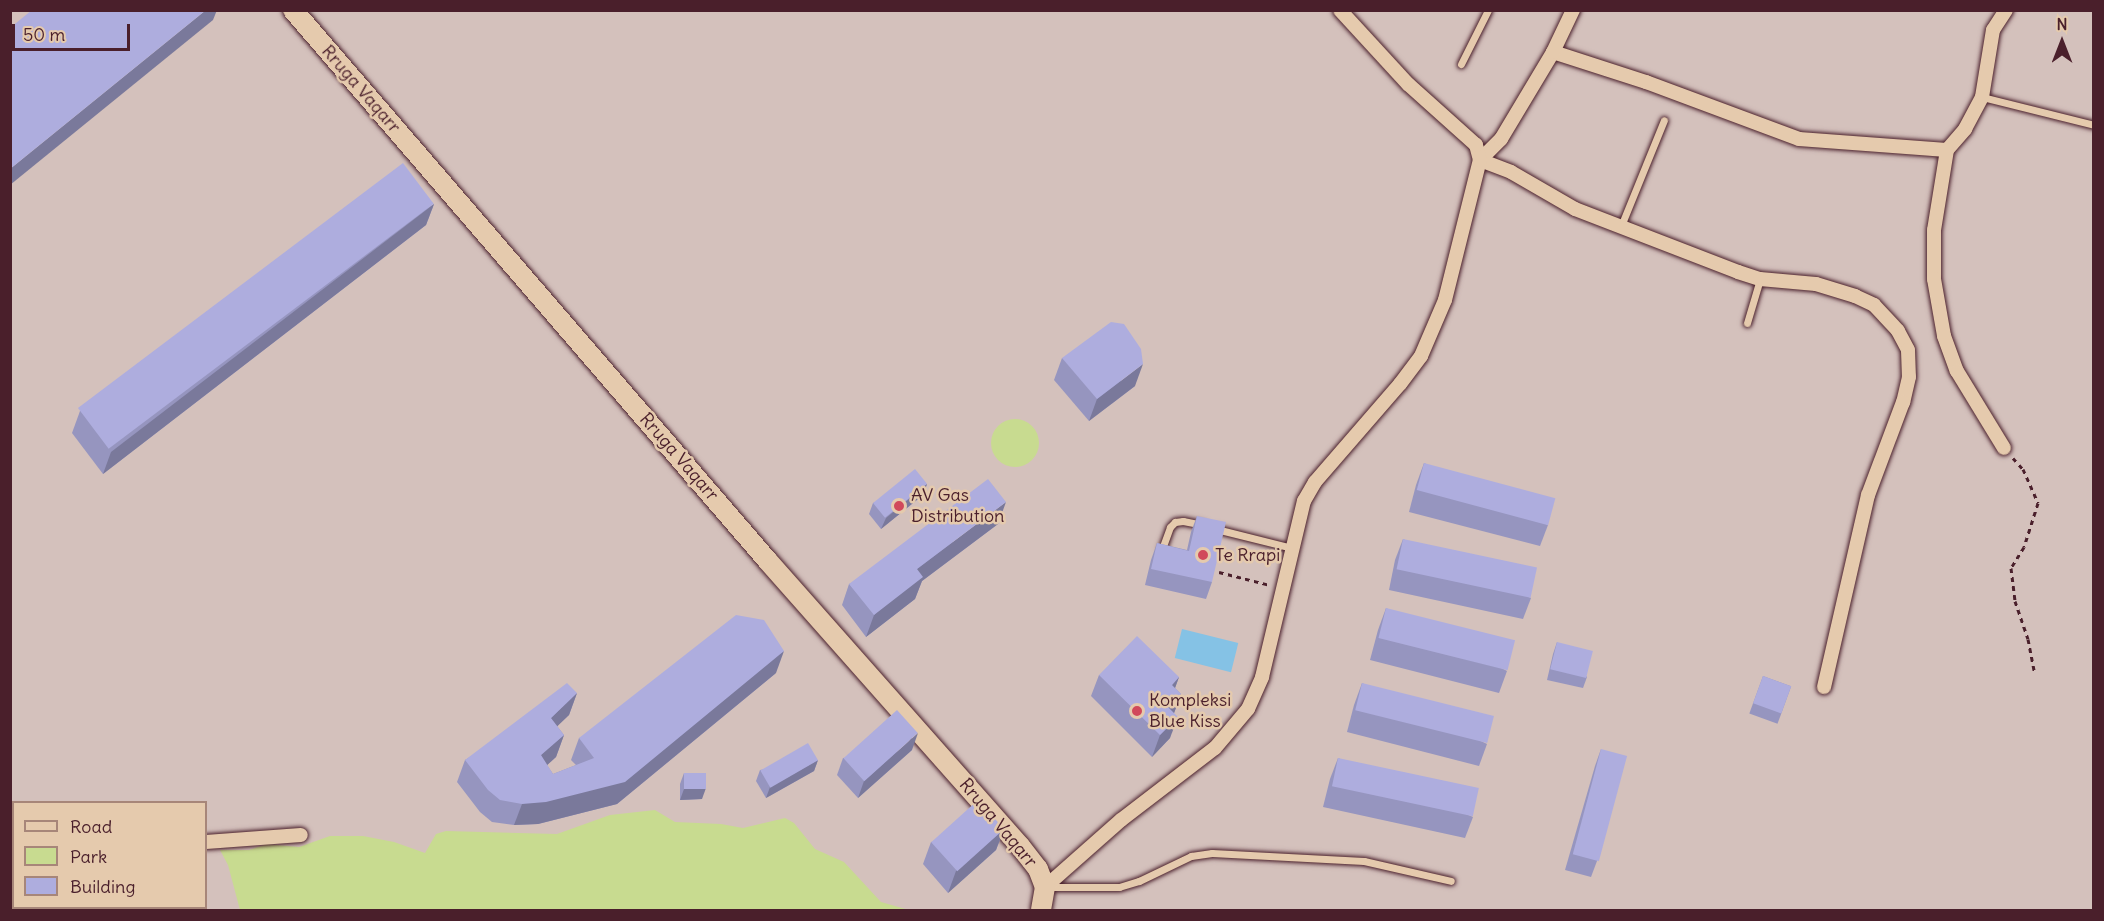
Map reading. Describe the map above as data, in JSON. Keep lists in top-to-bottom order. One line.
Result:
{"streets":{"main road":["Rruga Vaqarr"]},"places":["AV Gas Distribution","Te Rrapi","Kompleksi Blue Kiss"],"legend":["Road","Park","Building"],"scale_bar":"50 m","north":"top"}
